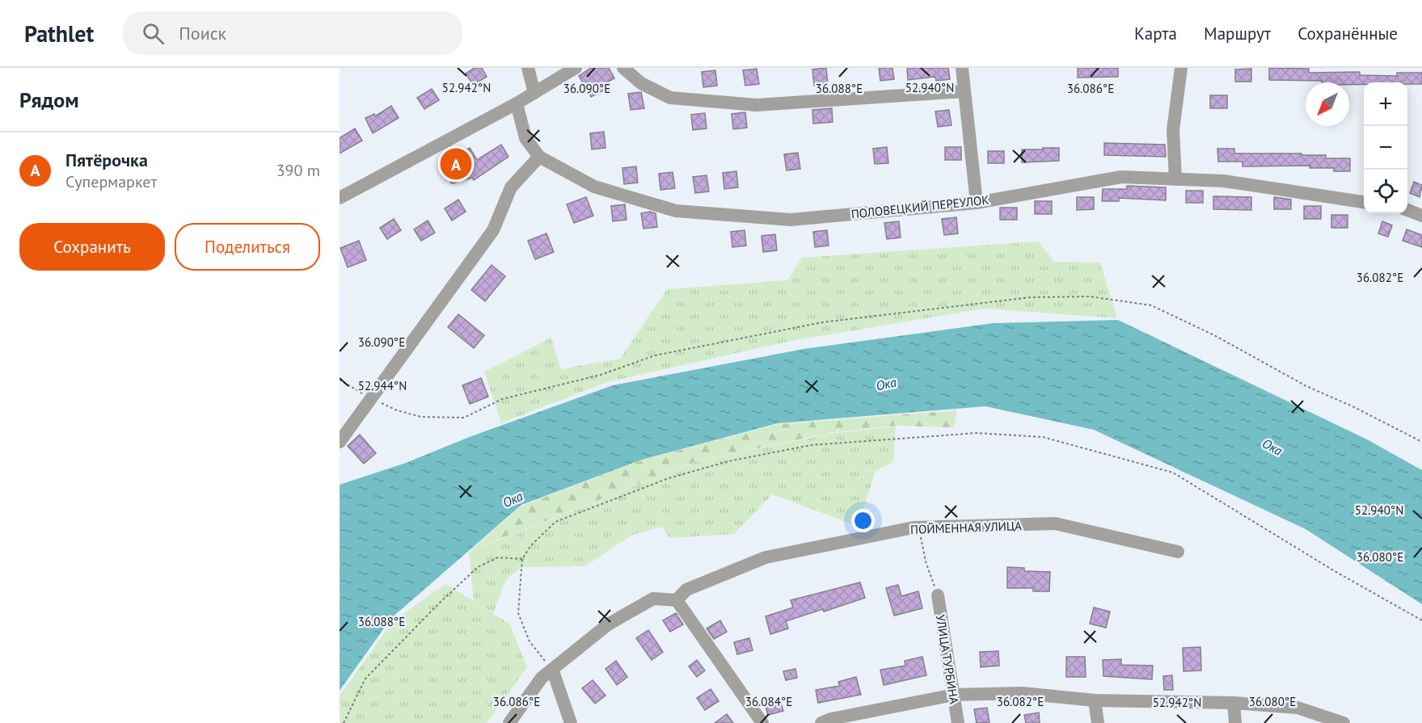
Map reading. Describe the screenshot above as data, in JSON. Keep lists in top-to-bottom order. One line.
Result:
{"streets":{"street":["ПОЛОВЕЦКИЙ ПЕРЕУЛОК","ПОЙМЕННАЯ УЛИЦА","УЛИЦА ТУРБИНА"]},"water":["Ока"],"north":"bottom left","page":{"header":"Pathlet","search":"Поиск","nav":["Карта","Маршрут","Сохранённые"],"heading":"Рядом","map_buttons":["+","−"],"list":[{"mark":"A","name":"Пятёрочка","note":"Супермаркет","value":"390 m"}],"pins":"A","buttons":["Сохранить","Поделиться"]},"coordinates":["52.942°N","52.940°N","36.090°E","36.088°E","36.086°E","36.082°E","52.944°N","36.080°E","36.084°E"]}
